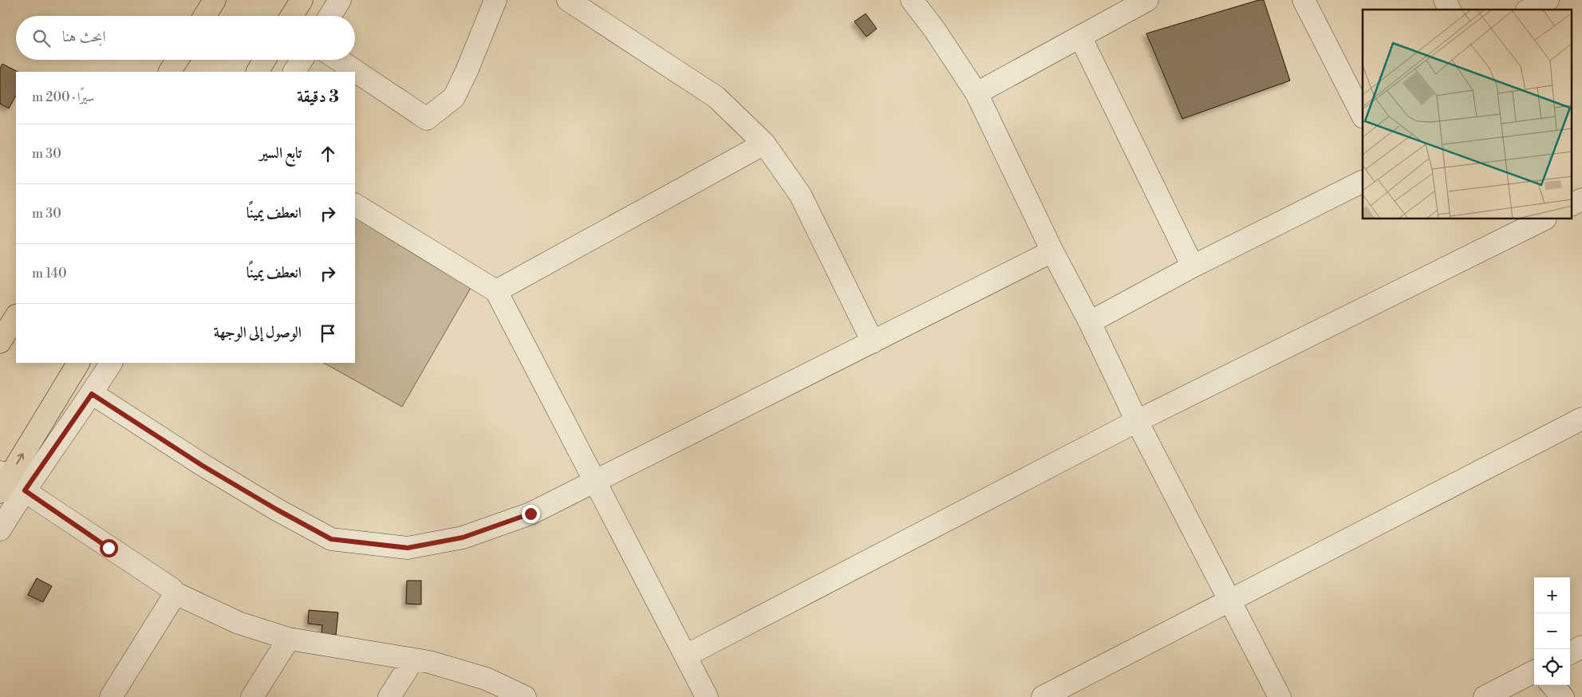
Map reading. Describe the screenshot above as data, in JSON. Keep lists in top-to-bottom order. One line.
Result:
{"page":{"search":"ابحث هنا","heading":["3 دقيقة","سيرًا · 200 m"],"list":[["تابع السير","30 m"],["انعطف يمينًا","30 m"],["انعطف يمينًا","140 m"],"الوصول إلى الوجهة"],"map_buttons":["+","−"]}}
